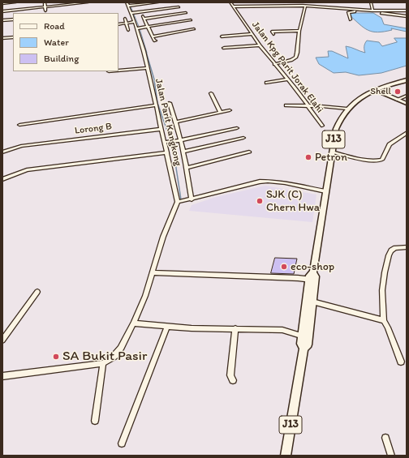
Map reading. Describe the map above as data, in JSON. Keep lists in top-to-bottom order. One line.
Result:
{"streets":{"main road":["J13"],"street":["Jalan Kpg Parit Jorak Elahi","Jalan Parit Kangkong","Lorong B"]},"crossings":[["Jalan Parit Kangkong","Lorong B"]],"places":["Shell","Petron","SJK (C) Chern Hwa","eco-shop","SA Bukit Pasir"],"legend":["Road","Water","Building"]}
